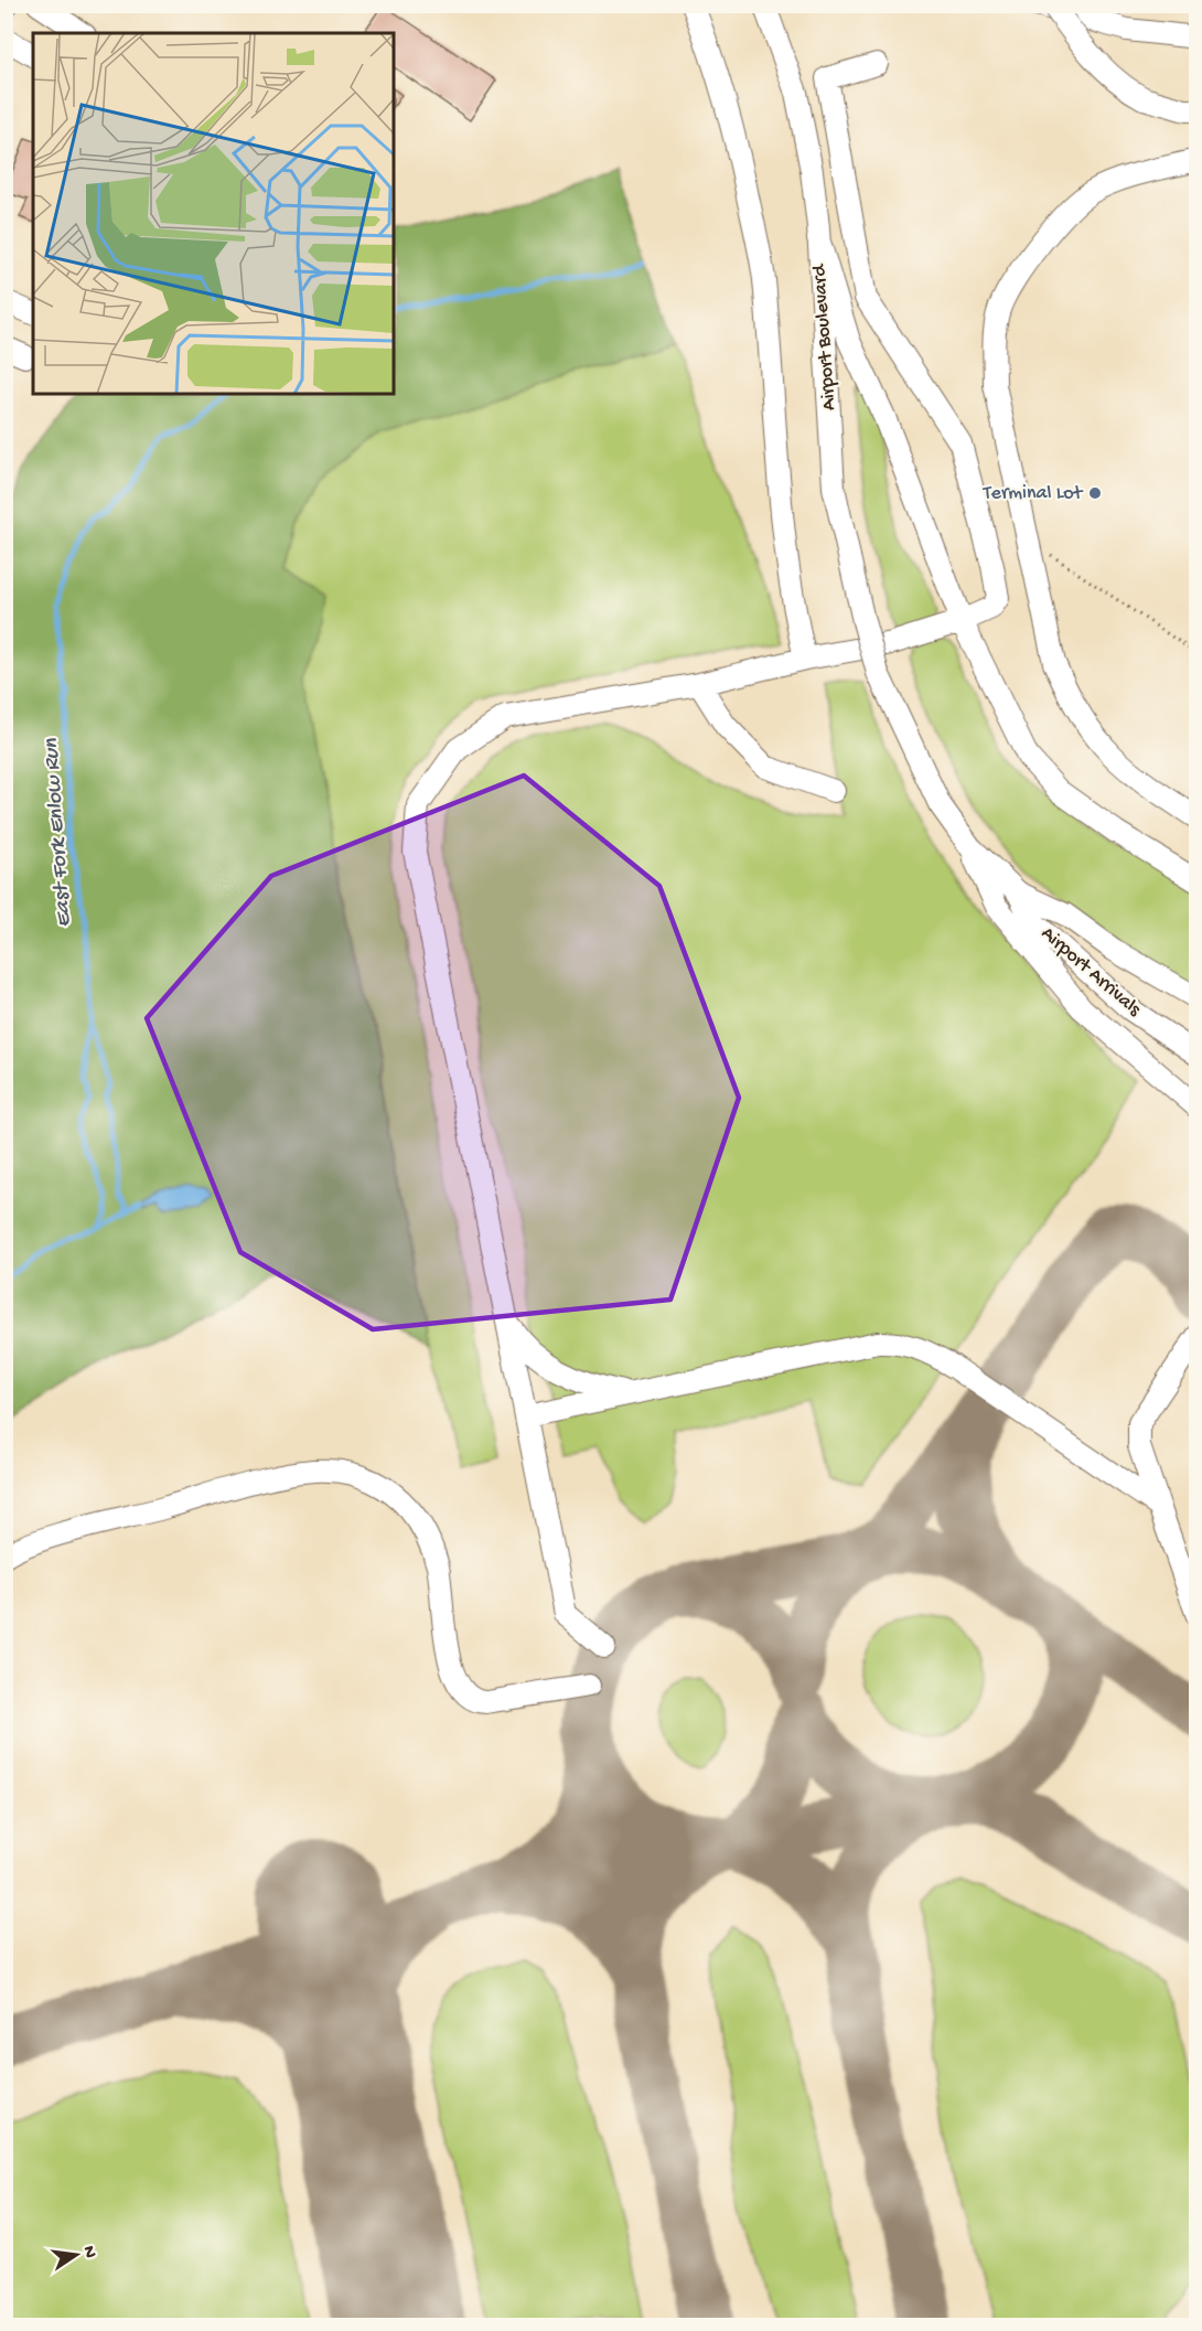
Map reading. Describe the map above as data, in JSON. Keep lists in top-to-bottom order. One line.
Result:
{"streets":{"street":["Airport Boulevard","Airport Arrivals"]},"crossings":[["Airport Boulevard","Airport Arrivals"]],"water":["East Fork Enlow Run"],"places":["Terminal Lot"],"north":"right"}
